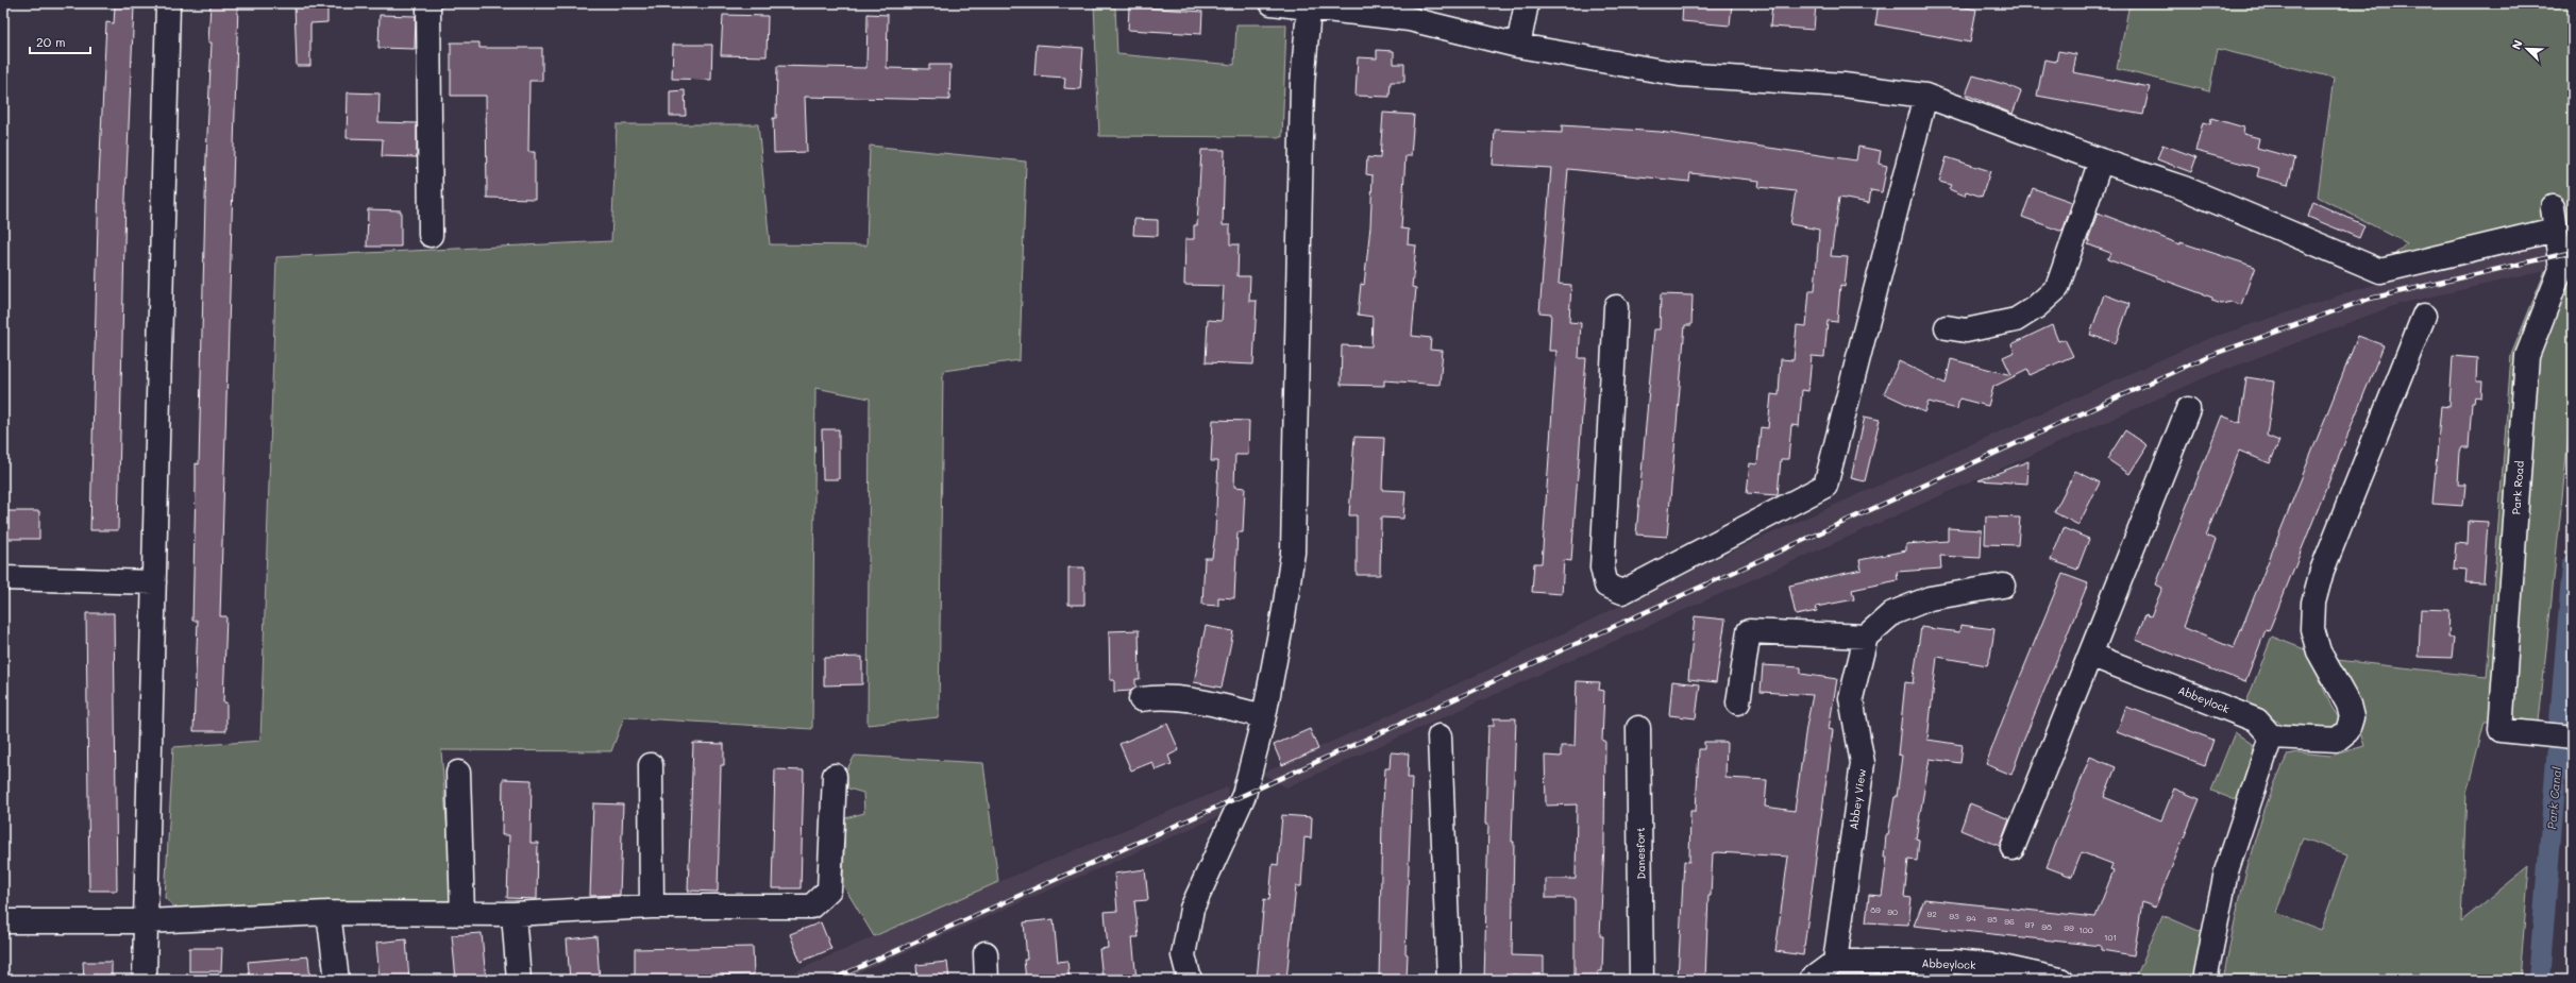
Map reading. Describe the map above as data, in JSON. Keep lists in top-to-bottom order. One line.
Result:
{"streets":{"street":["Park Road","Abbeylock","Abbey View","Danesfort"]},"crossings":[["Abbeylock","Abbey View"]],"water":["Park Canal"],"house_numbers":["89","90","92","93","94","95","96","97","98","99","100","101"],"scale_bar":"20 m","north":"top left"}
